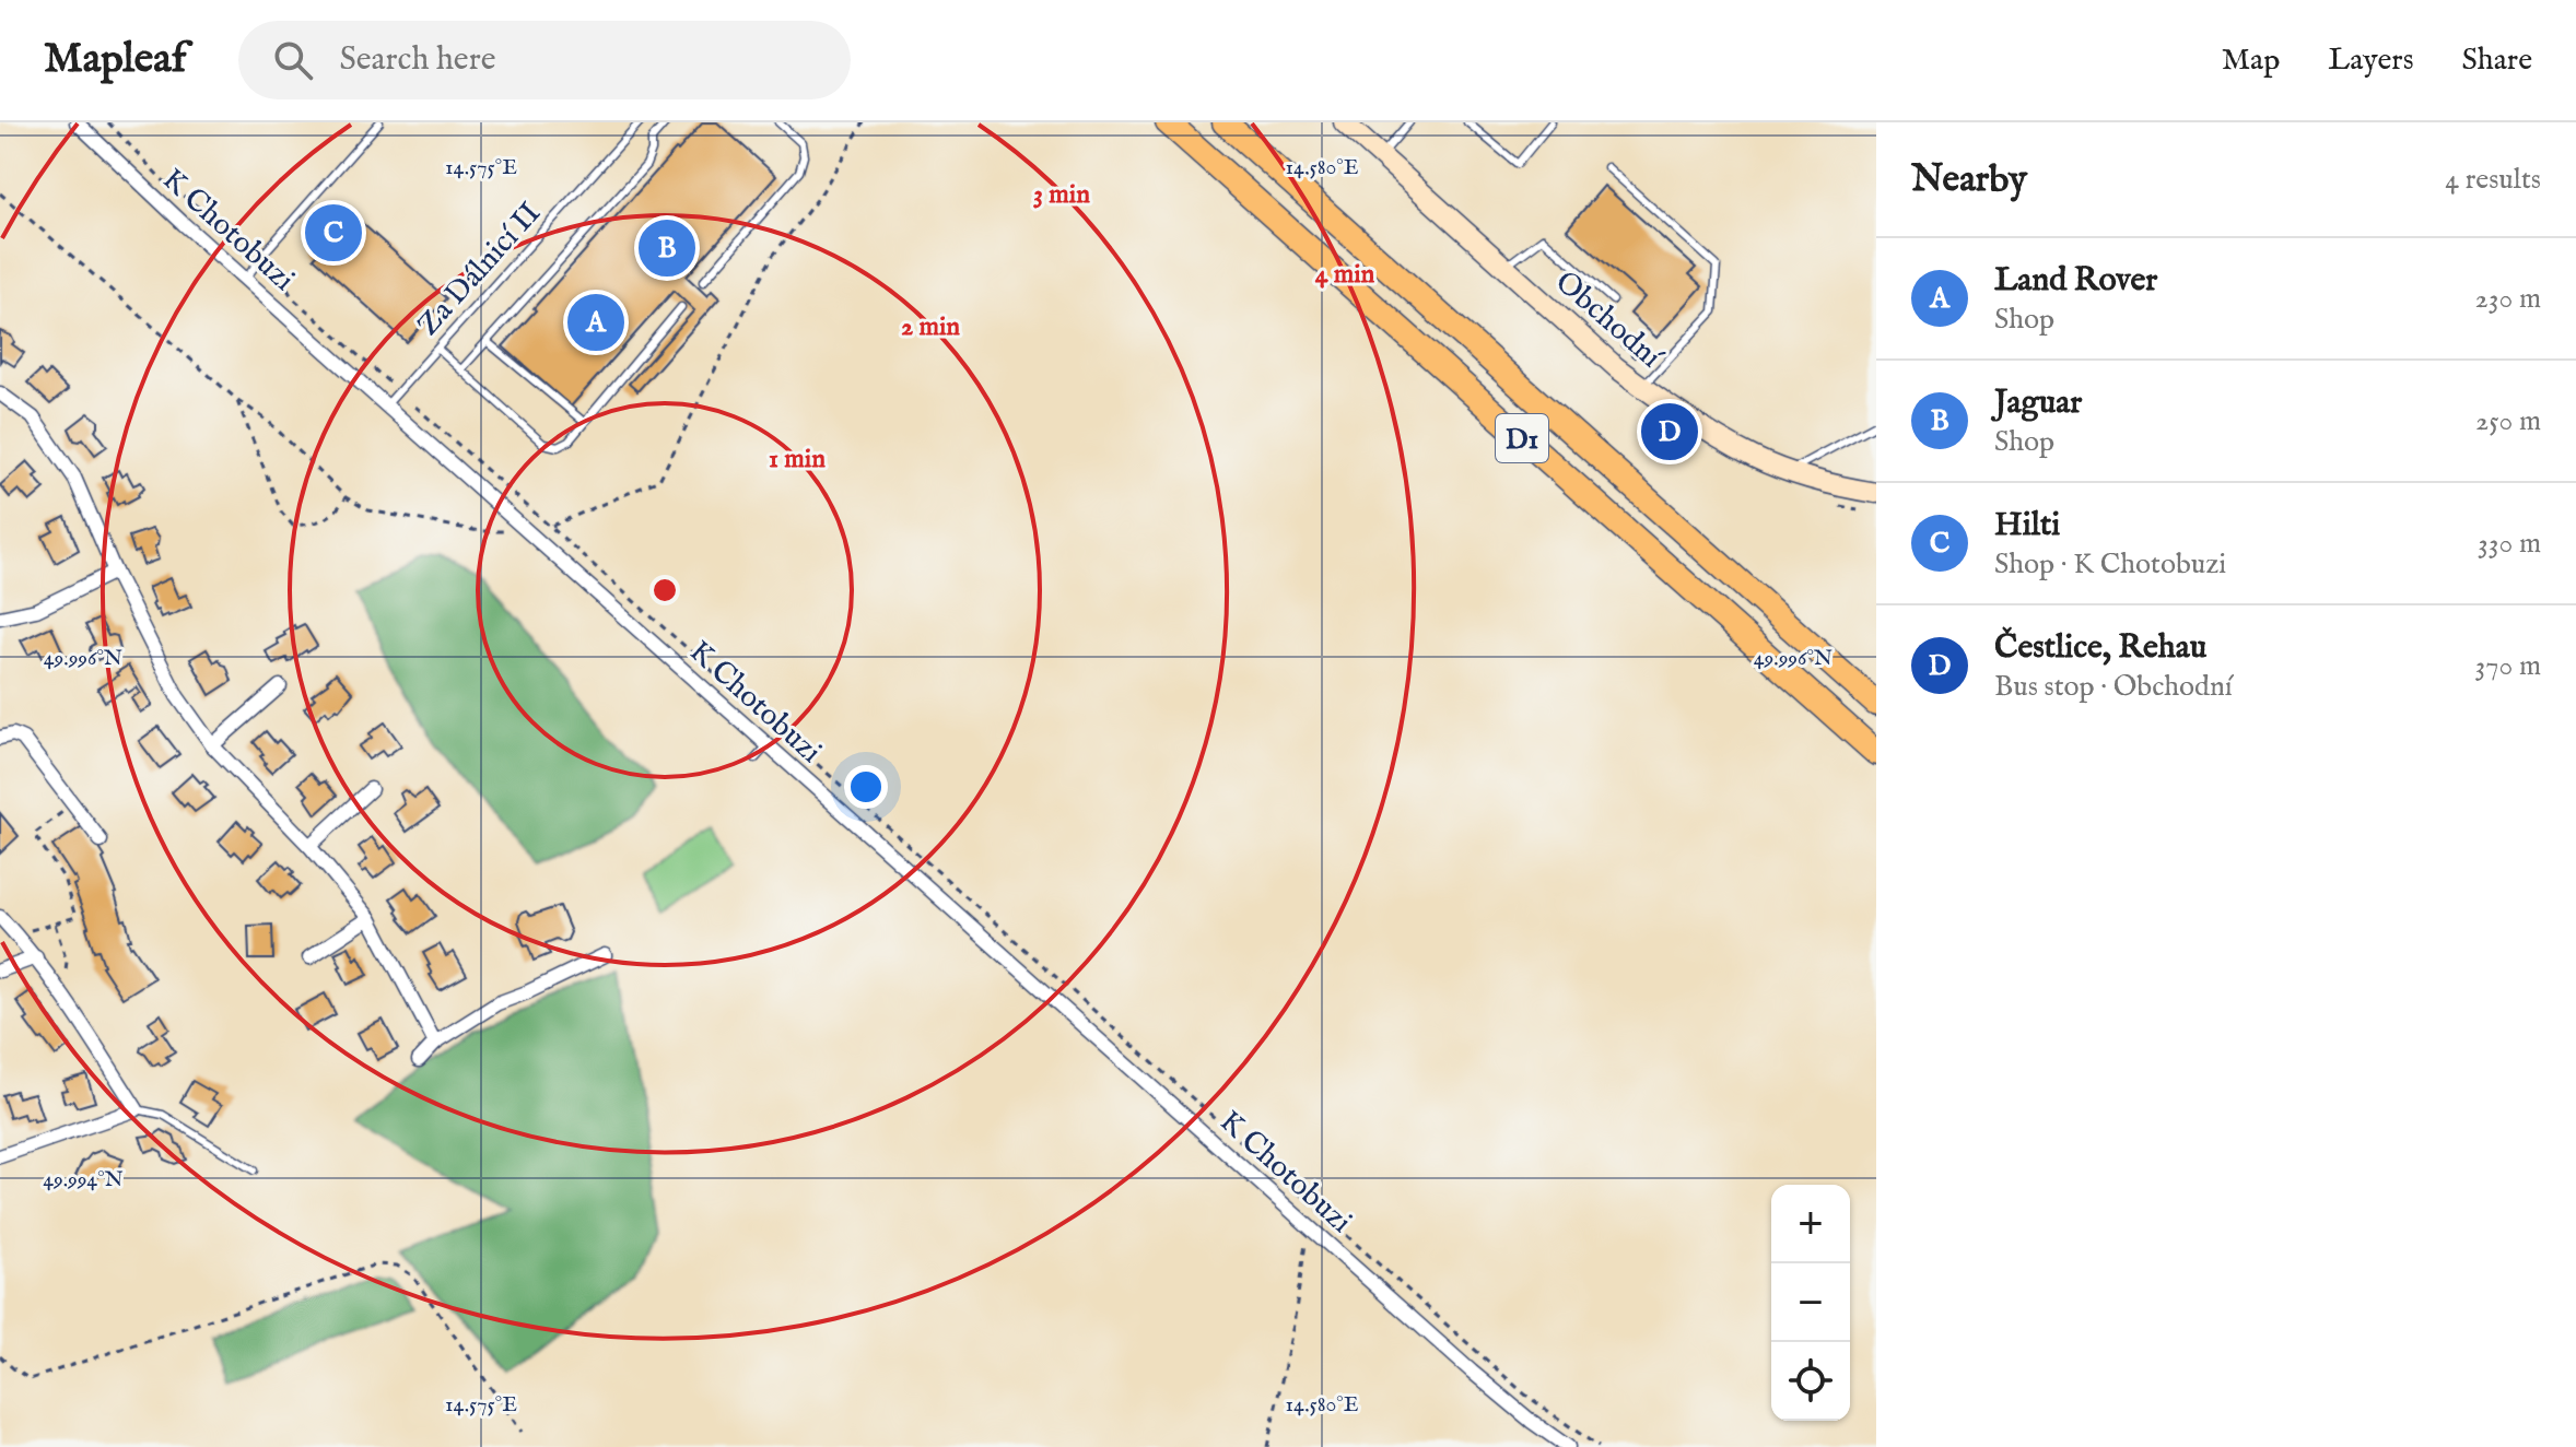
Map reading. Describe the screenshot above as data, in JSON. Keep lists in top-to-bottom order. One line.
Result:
{"streets":{"highway":["D1"],"street":["K Chotobuzi","Obchodní"],"lane":["Za Dálnicí II"]},"crossings":[["K Chotobuzi","Za Dálnicí II"]],"page":{"header":"Mapleaf","search":"Search here","nav":["Map","Layers","Share"],"heading":["Nearby","4 results"],"pins":["C","B","A","D"],"list":[{"mark":"A","name":"Land Rover","note":"Shop","value":"230 m"},{"mark":"B","name":"Jaguar","note":"Shop","value":"250 m"},{"mark":"C","name":"Hilti","note":"Shop · K Chotobuzi","value":"330 m"},{"mark":"D","name":"Čestlice, Rehau","note":"Bus stop · Obchodní","value":"370 m"}],"map_buttons":["+","−"]},"coordinates":["14.575°E","14.580°E","49.996°N","49.994°N"],"rings":["3 min","4 min","2 min","1 min"]}
